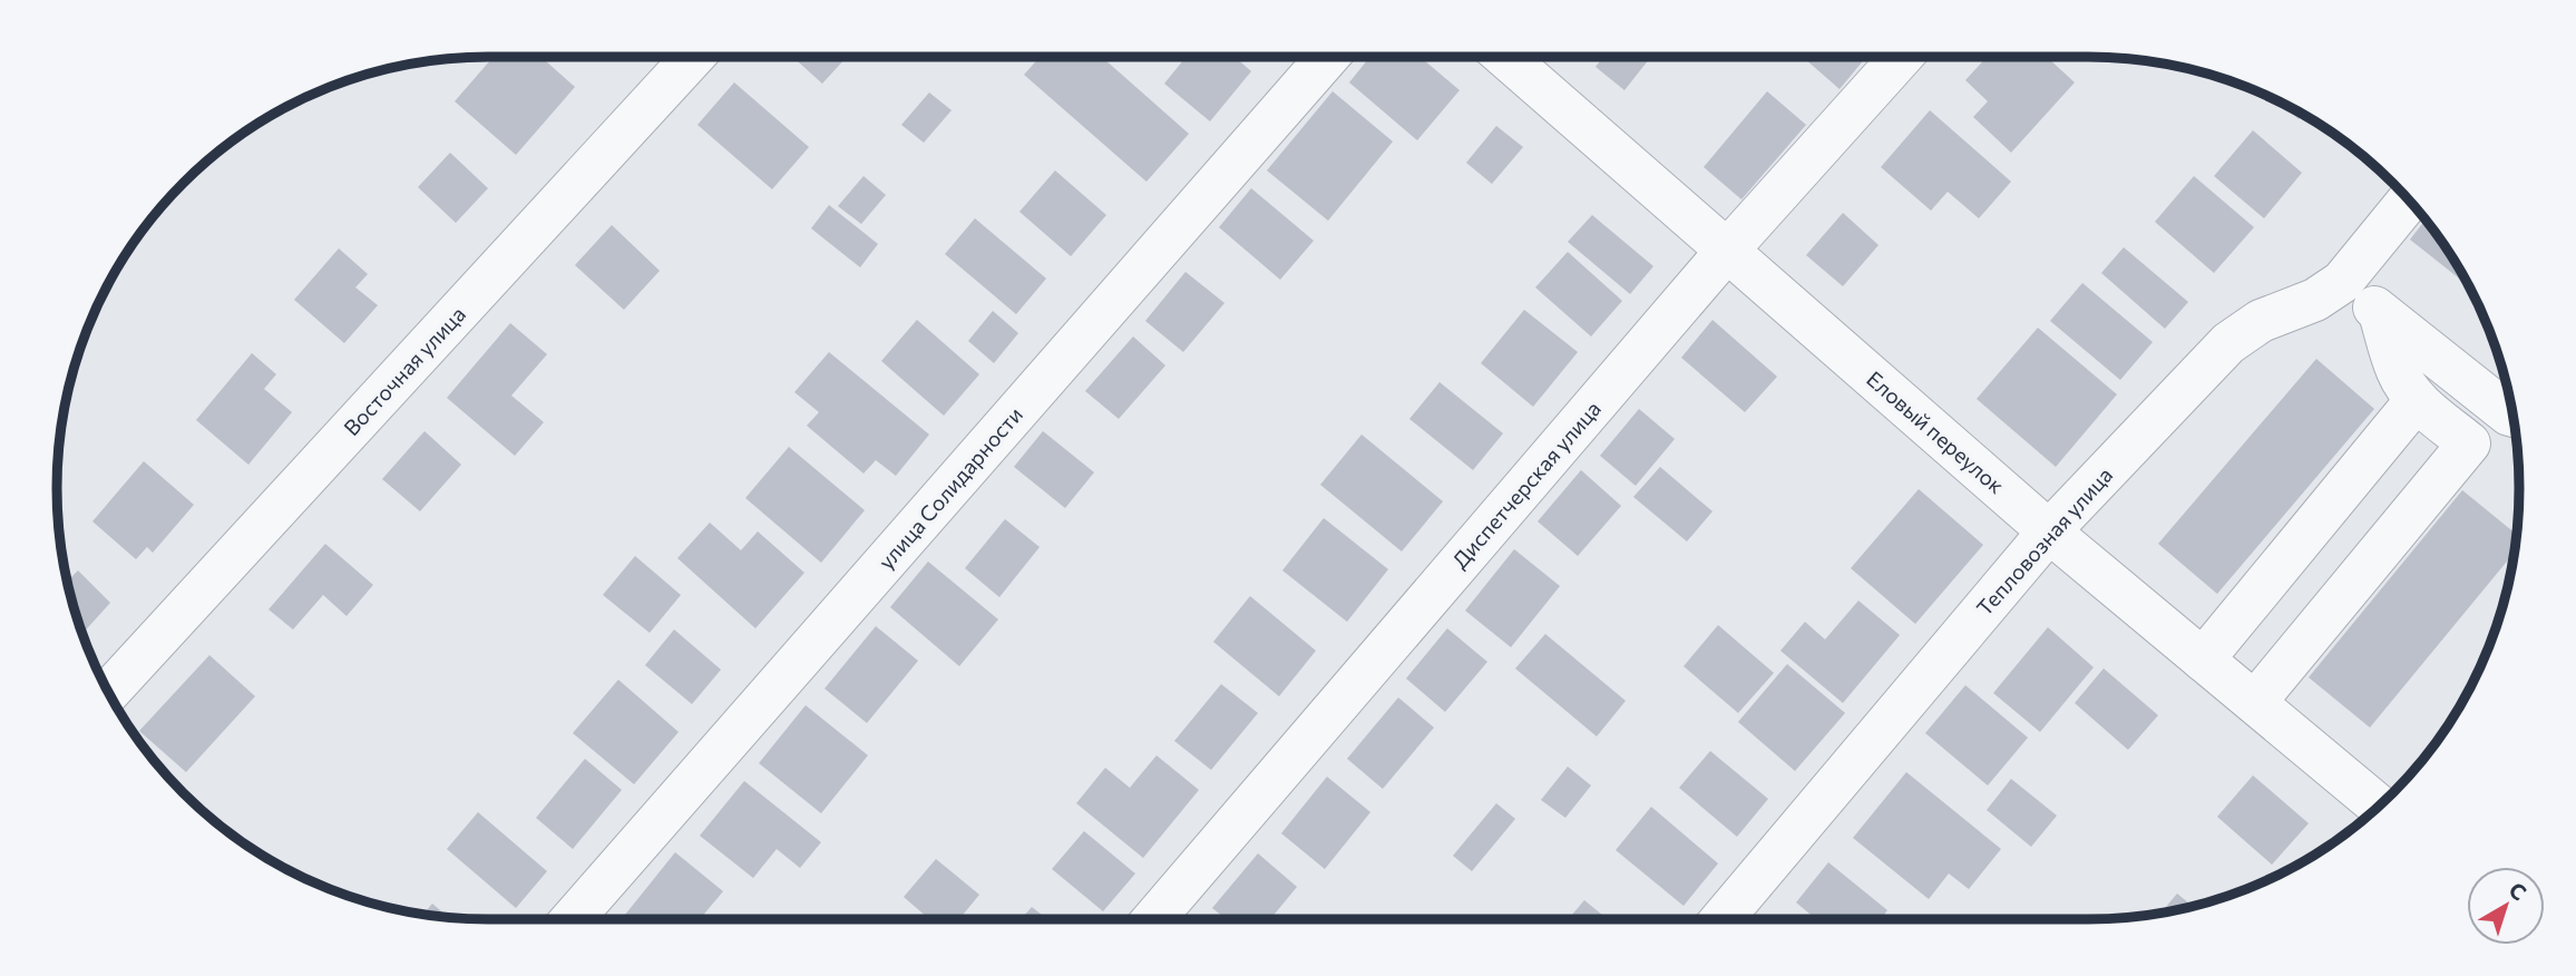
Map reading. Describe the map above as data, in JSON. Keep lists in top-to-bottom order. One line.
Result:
{"streets":{"street":["Восточная улица","Еловый переулок","Диспетчерская улица","улица Солидарности","Тепловозная улица"]},"crossings":[["Еловый переулок","Диспетчерская улица"],["Еловый переулок","Тепловозная улица"]],"north":"top right"}
